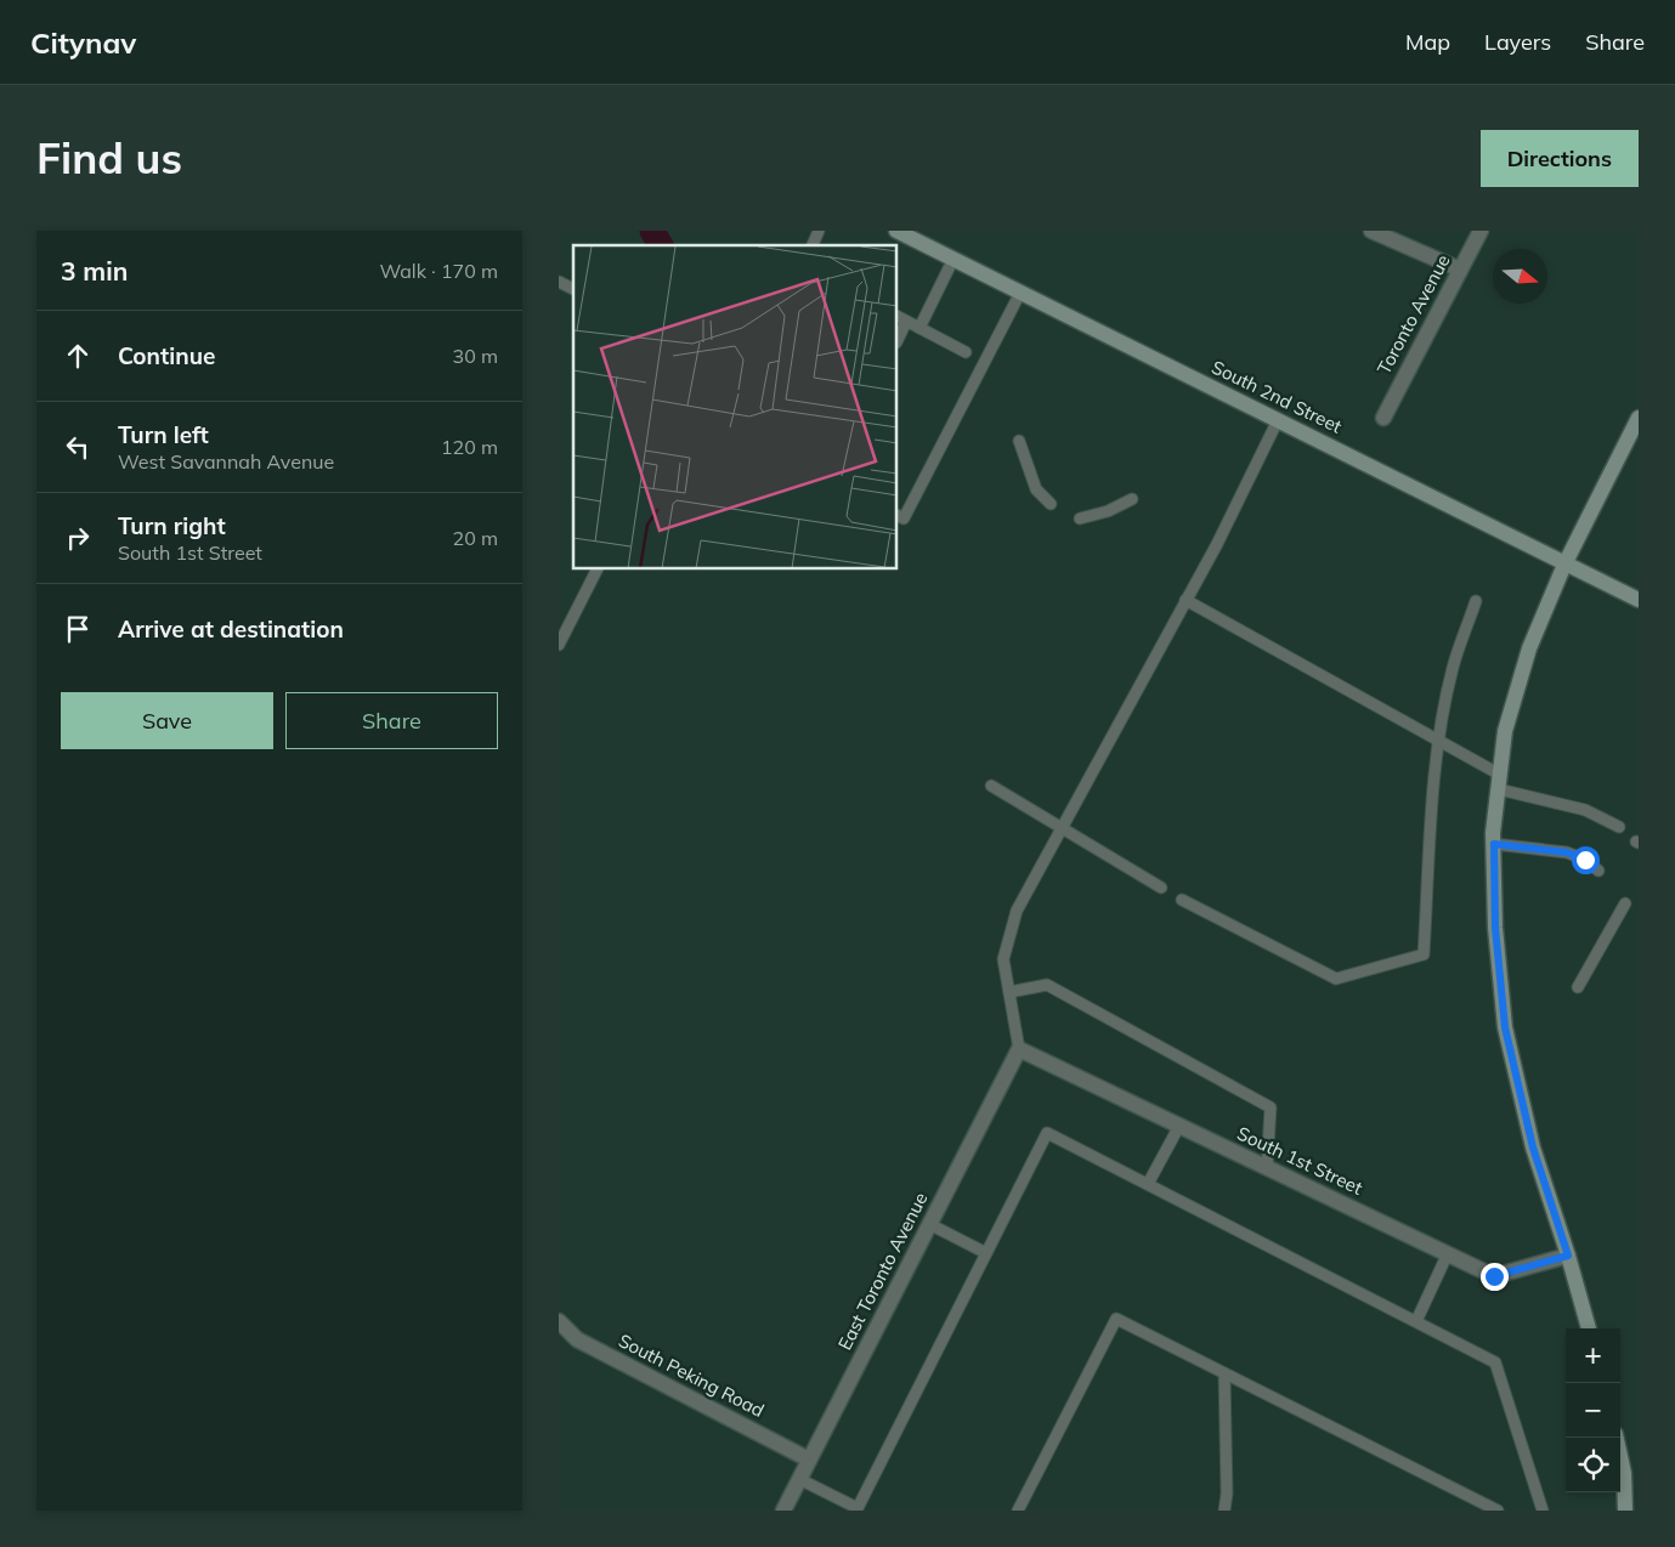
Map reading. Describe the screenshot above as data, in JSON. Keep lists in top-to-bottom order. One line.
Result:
{"streets":{"main road":["South 2nd Street"],"street":["Toronto Avenue","South 1st Street","East Toronto Avenue","South Peking Road"]},"crossings":[["South 1st Street","East Toronto Avenue"],["East Toronto Avenue","South Peking Road"]],"north":"right","page":{"header":"Citynav","nav":["Map","Layers","Share"],"buttons":["Directions",["Save","Share"]],"title":"Find us","heading":["3 min","Walk · 170 m"],"list":[["Continue","30 m"],["Turn left","West Savannah Avenue","120 m"],["Turn right","South 1st Street","20 m"],"Arrive at destination"],"map_buttons":["+","−"]}}
